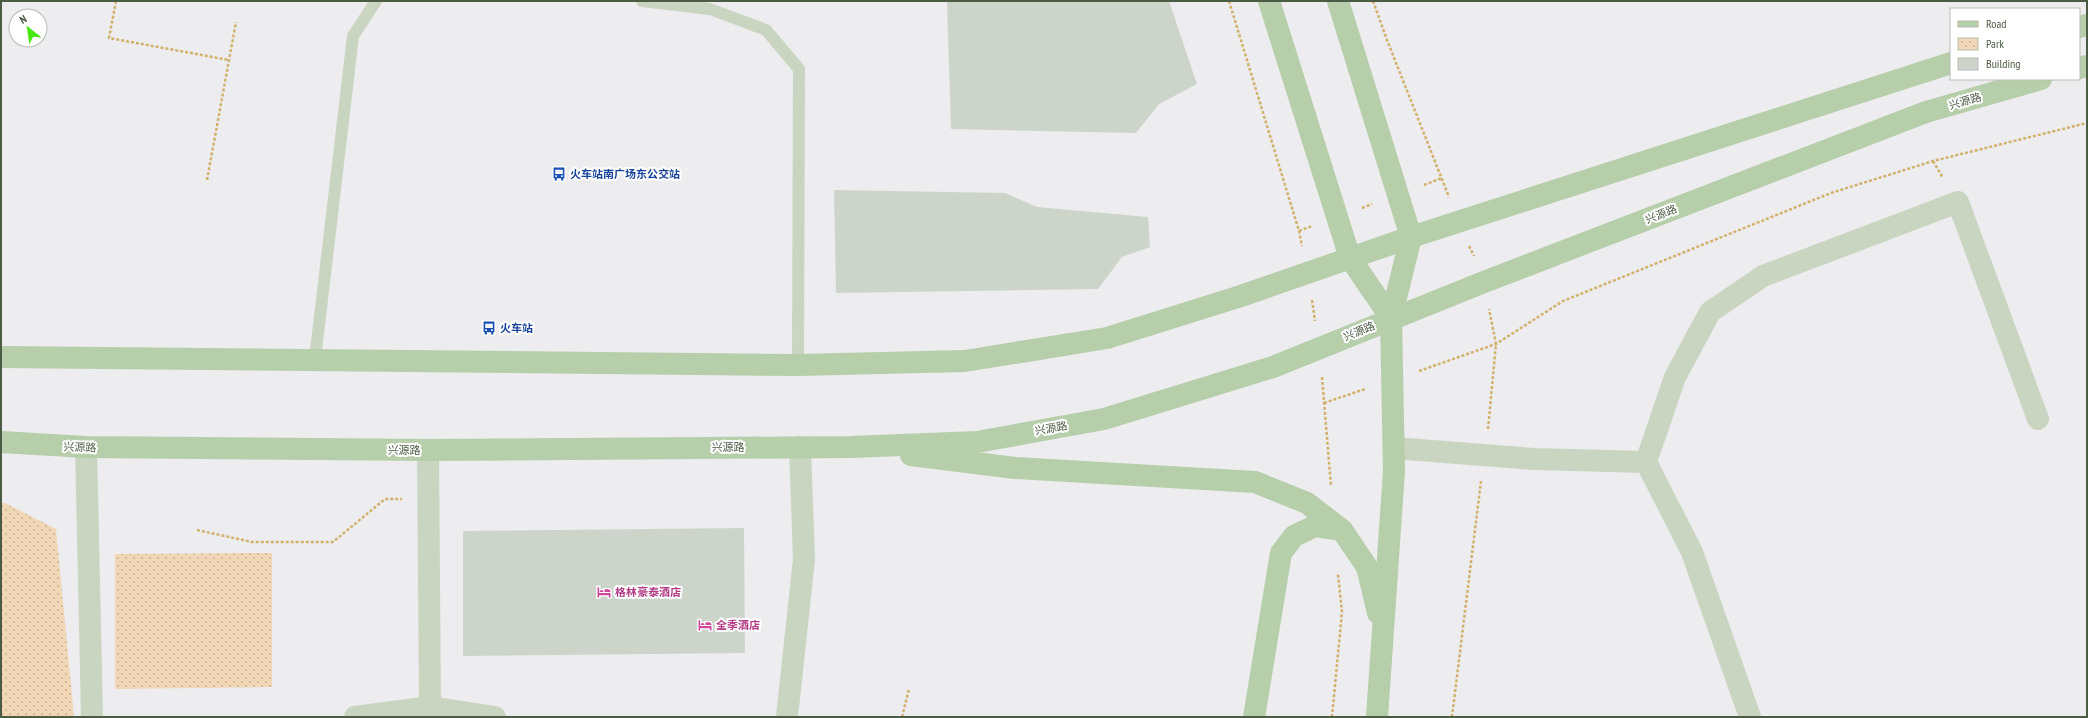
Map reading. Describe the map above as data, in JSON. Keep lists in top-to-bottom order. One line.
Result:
{"streets":{"main road":["兴源路"]},"places":{"bus stop":["火车站南广场东公交站","火车站"],"hotel":["格林豪泰酒店","全季酒店"]},"legend":["Road","Park","Building"],"north":"top left"}
